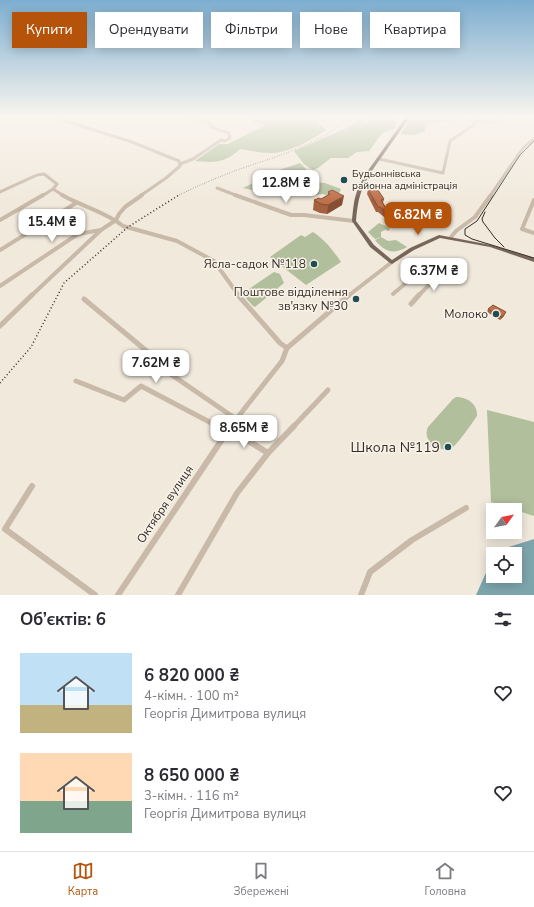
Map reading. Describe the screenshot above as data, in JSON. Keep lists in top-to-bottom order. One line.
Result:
{"streets":{"street":["Октября вулиця"]},"places":["Будьоннiвська районна адміністрація","Ясла-садок №118","Поштове відділення зв'язку №30","Молоко","Школа №119"],"north":"top right","page":{"chip":["Купити","Орендувати","Фільтри","Нове","Квартира"],"price":["12.8M ₴","6.82M ₴","15.4M ₴","6.37M ₴","7.62M ₴","8.65M ₴"],"heading":"Об’єктів: 6","list":[{"name":"6 820 000 ₴","note":"4-кімн. · 100 m² · Георгія Димитрова вулиця"},{"name":"8 650 000 ₴","note":"3-кімн. · 116 m² · Георгія Димитрова вулиця"}],"tabs":["Карта","Збережені","Головна"]}}
